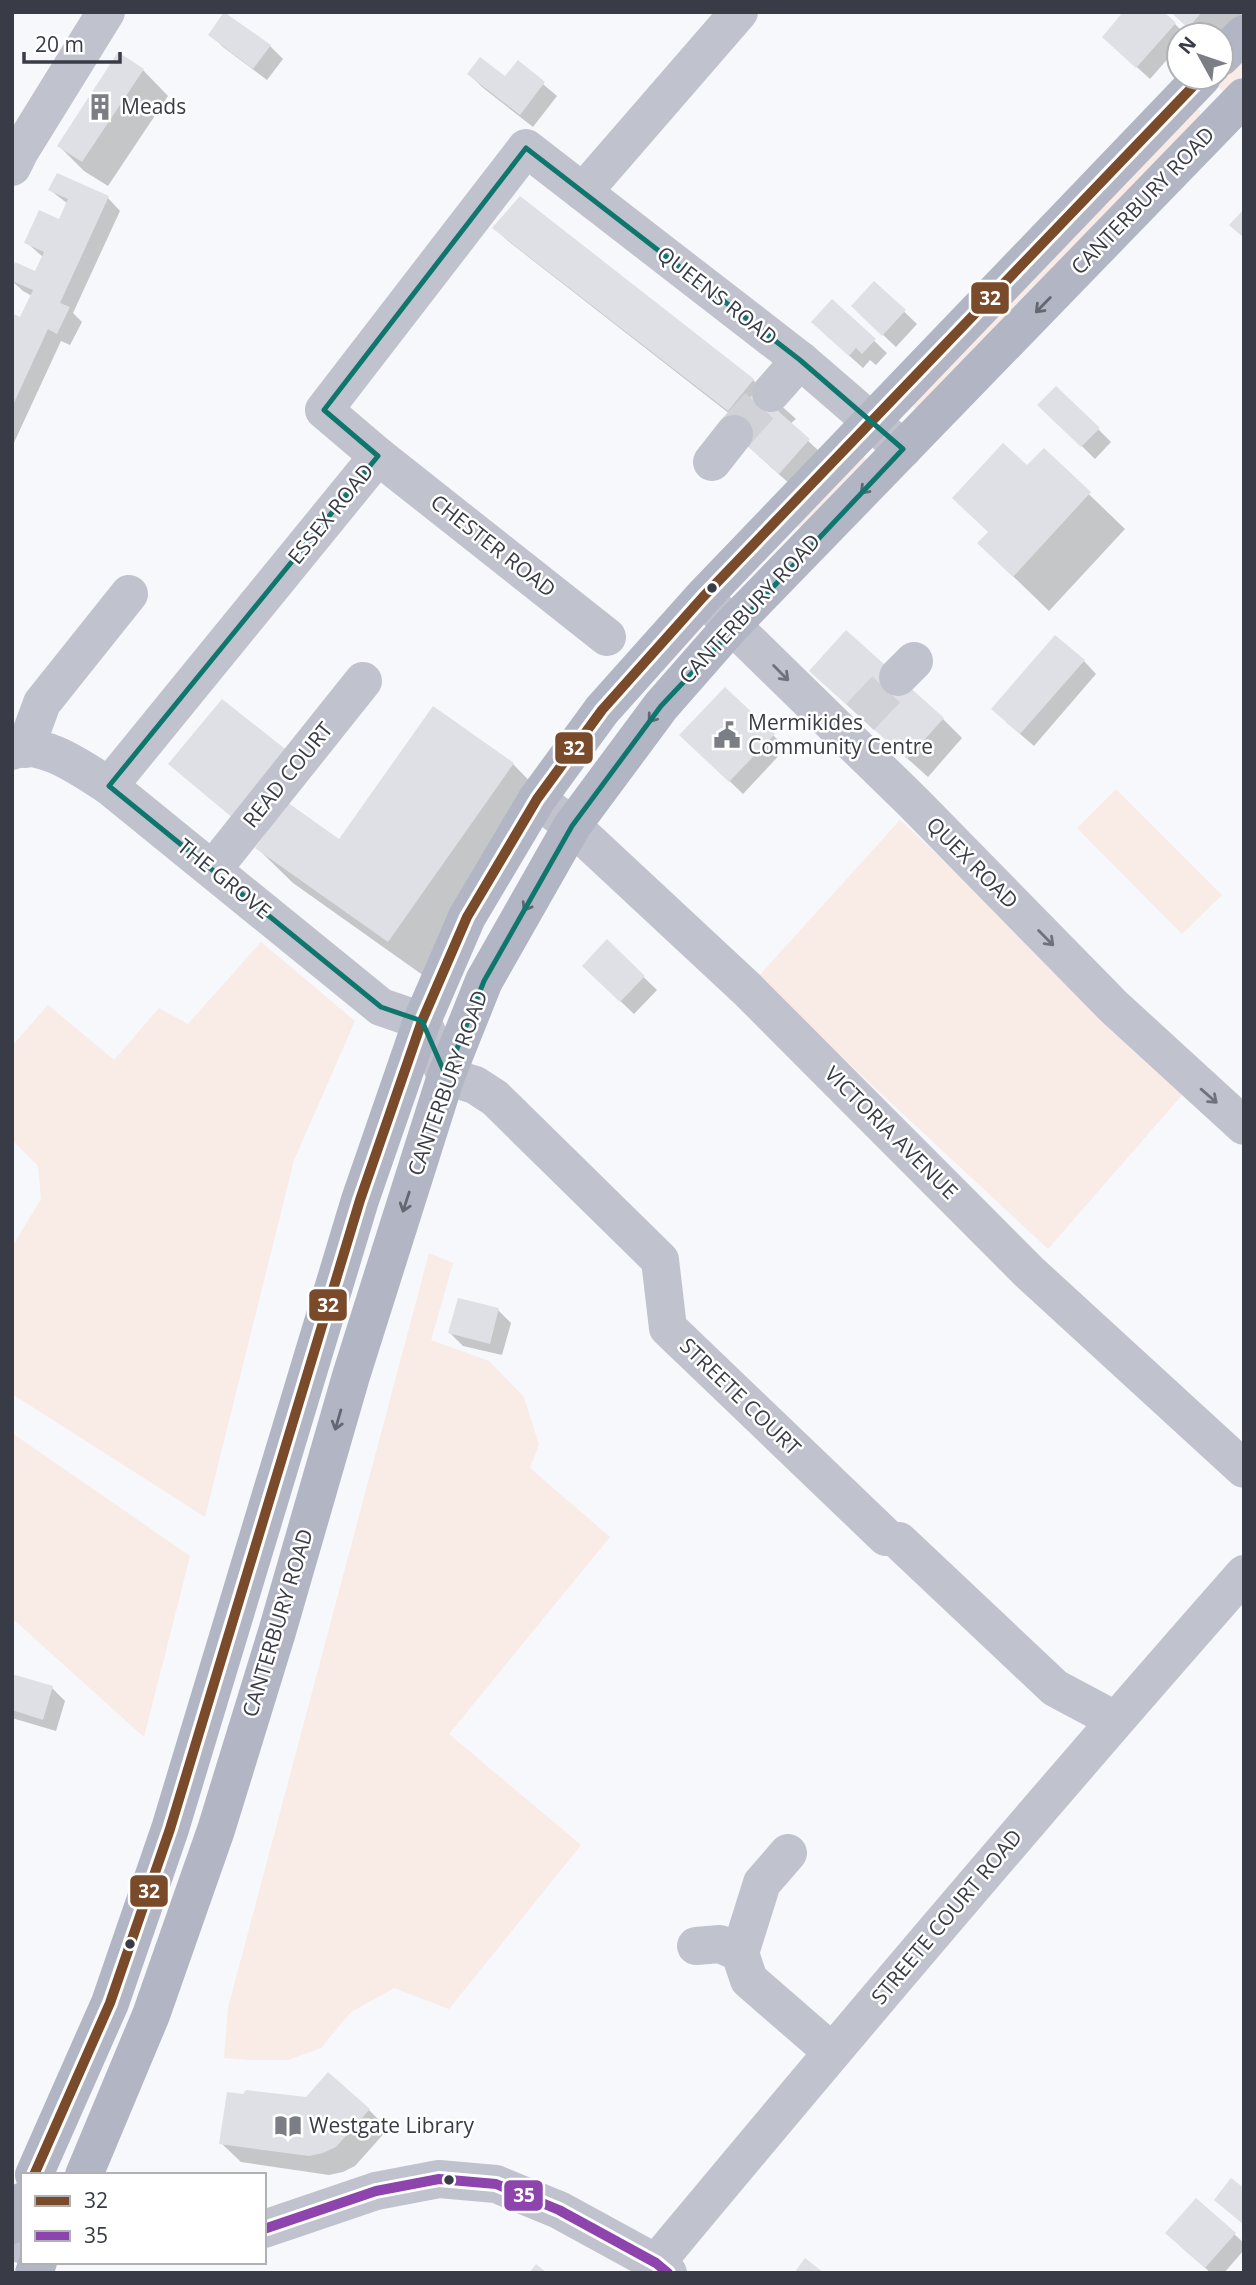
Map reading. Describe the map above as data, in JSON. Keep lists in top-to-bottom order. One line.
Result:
{"streets":{"highway":["CANTERBURY ROAD"],"street":["QUEENS ROAD","ESSEX ROAD","CHESTER ROAD","READ COURT","QUEX ROAD","THE GROVE","VICTORIA AVENUE","STREETE COURT","STREETE COURT ROAD"]},"crossings":[["CANTERBURY ROAD","QUEENS ROAD"],["CANTERBURY ROAD","QUEX ROAD"],["CANTERBURY ROAD","THE GROVE"],["CANTERBURY ROAD","VICTORIA AVENUE"],["CANTERBURY ROAD","STREETE COURT"],["QUEENS ROAD","ESSEX ROAD"],["ESSEX ROAD","CHESTER ROAD"],["ESSEX ROAD","THE GROVE"],["READ COURT","THE GROVE"],["STREETE COURT","STREETE COURT ROAD"]],"one_way":["QUEX ROAD"],"places":{"building":["Meads"],"public building":["Mermikides Community Centre"],"library":["Westgate Library"]},"lines":["transit line 32","transit line 35"],"legend":["32","35"],"scale_bar":"20 m","north":"top left"}
